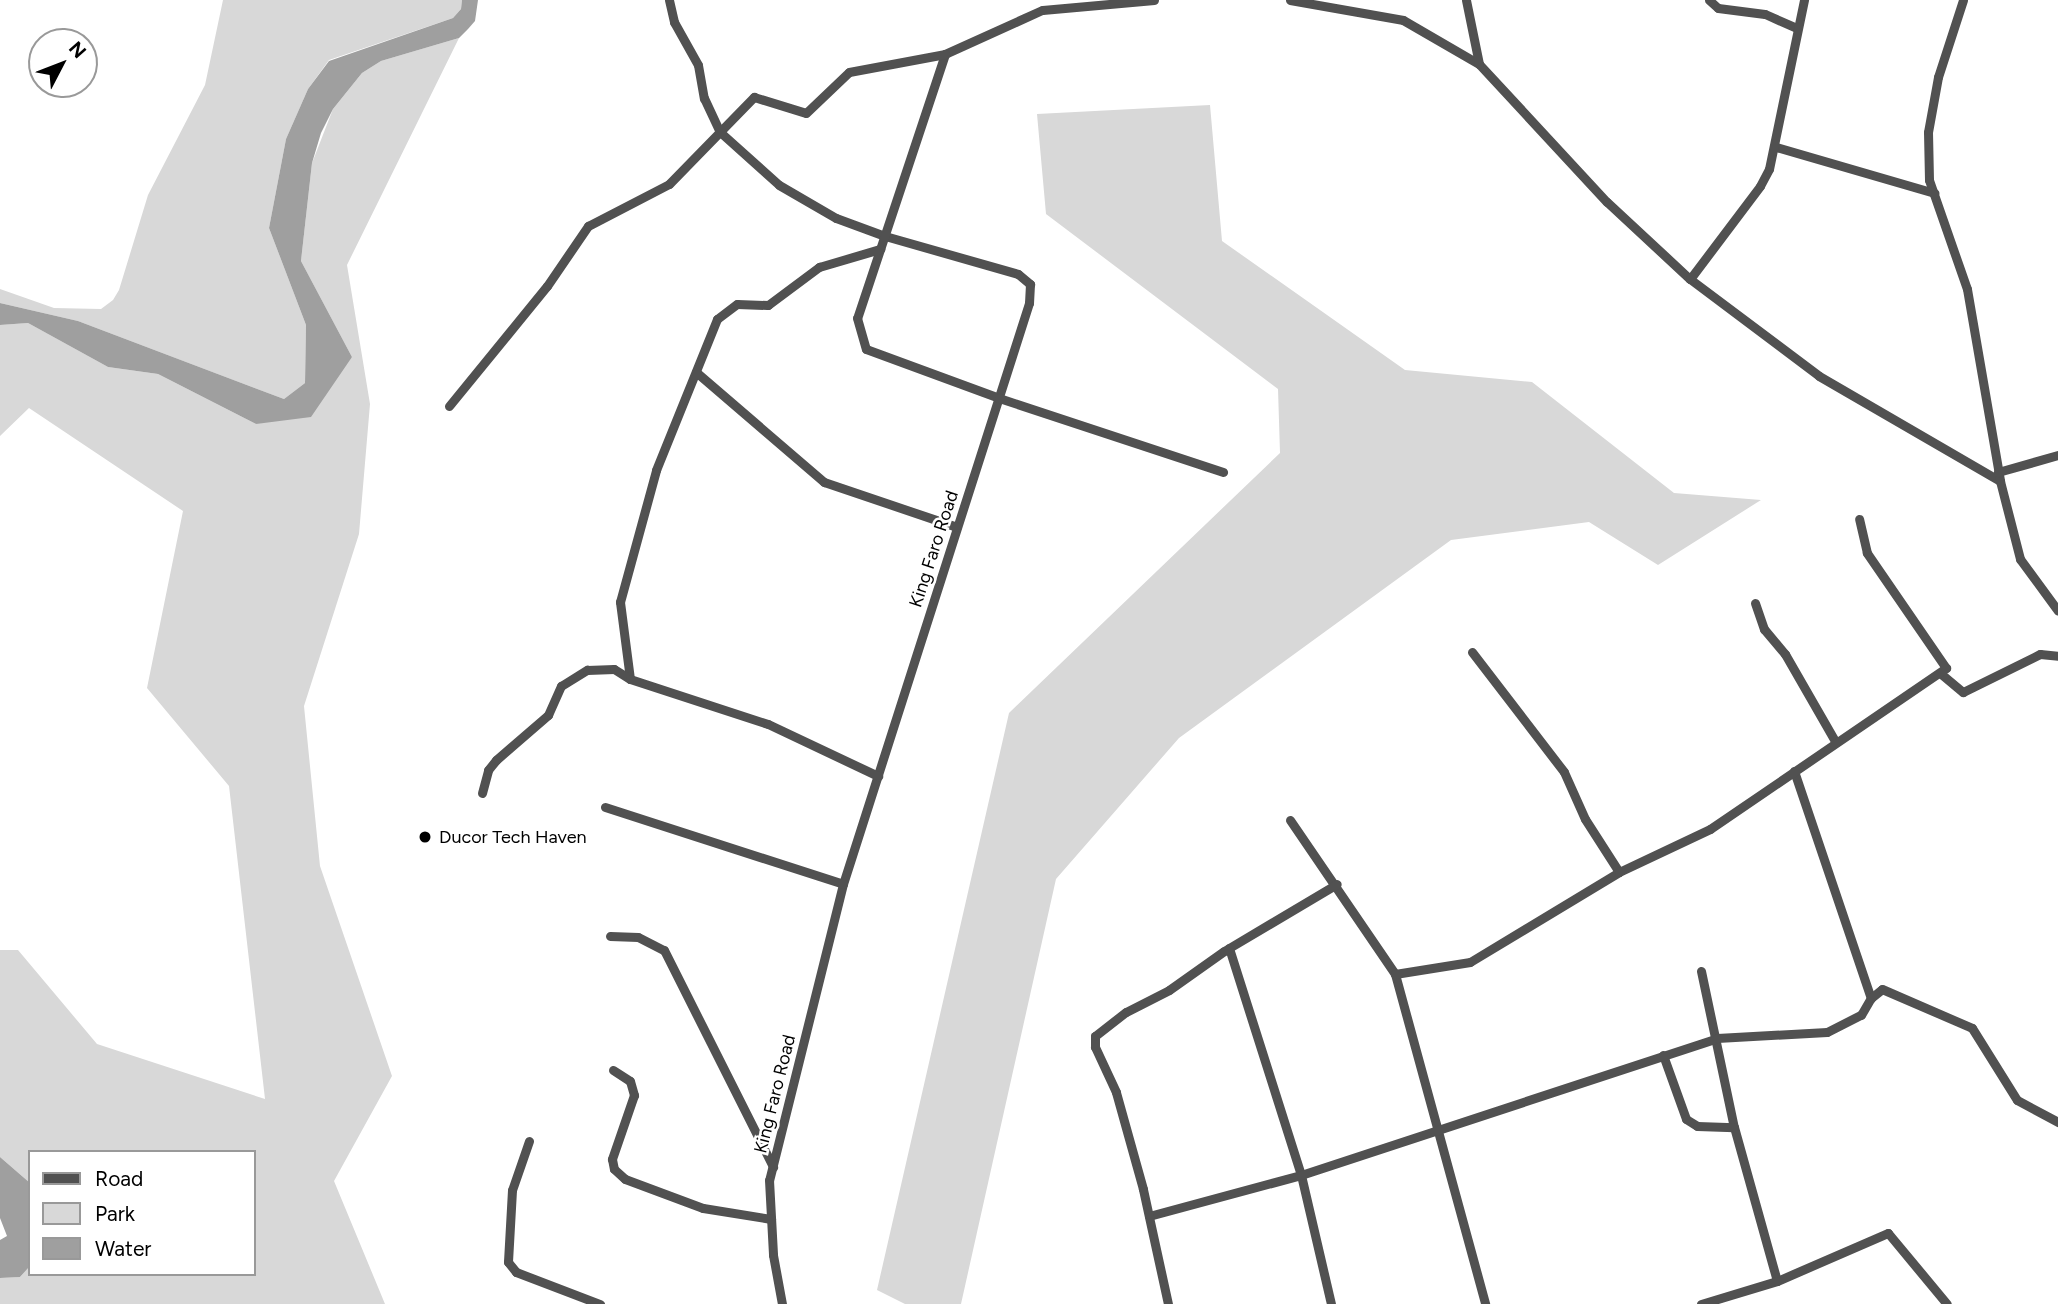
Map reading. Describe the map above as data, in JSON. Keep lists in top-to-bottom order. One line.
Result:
{"streets":{"street":["King Faro Road"]},"places":["Ducor Tech Haven"],"legend":["Road","Park","Water"],"north":"top right"}
